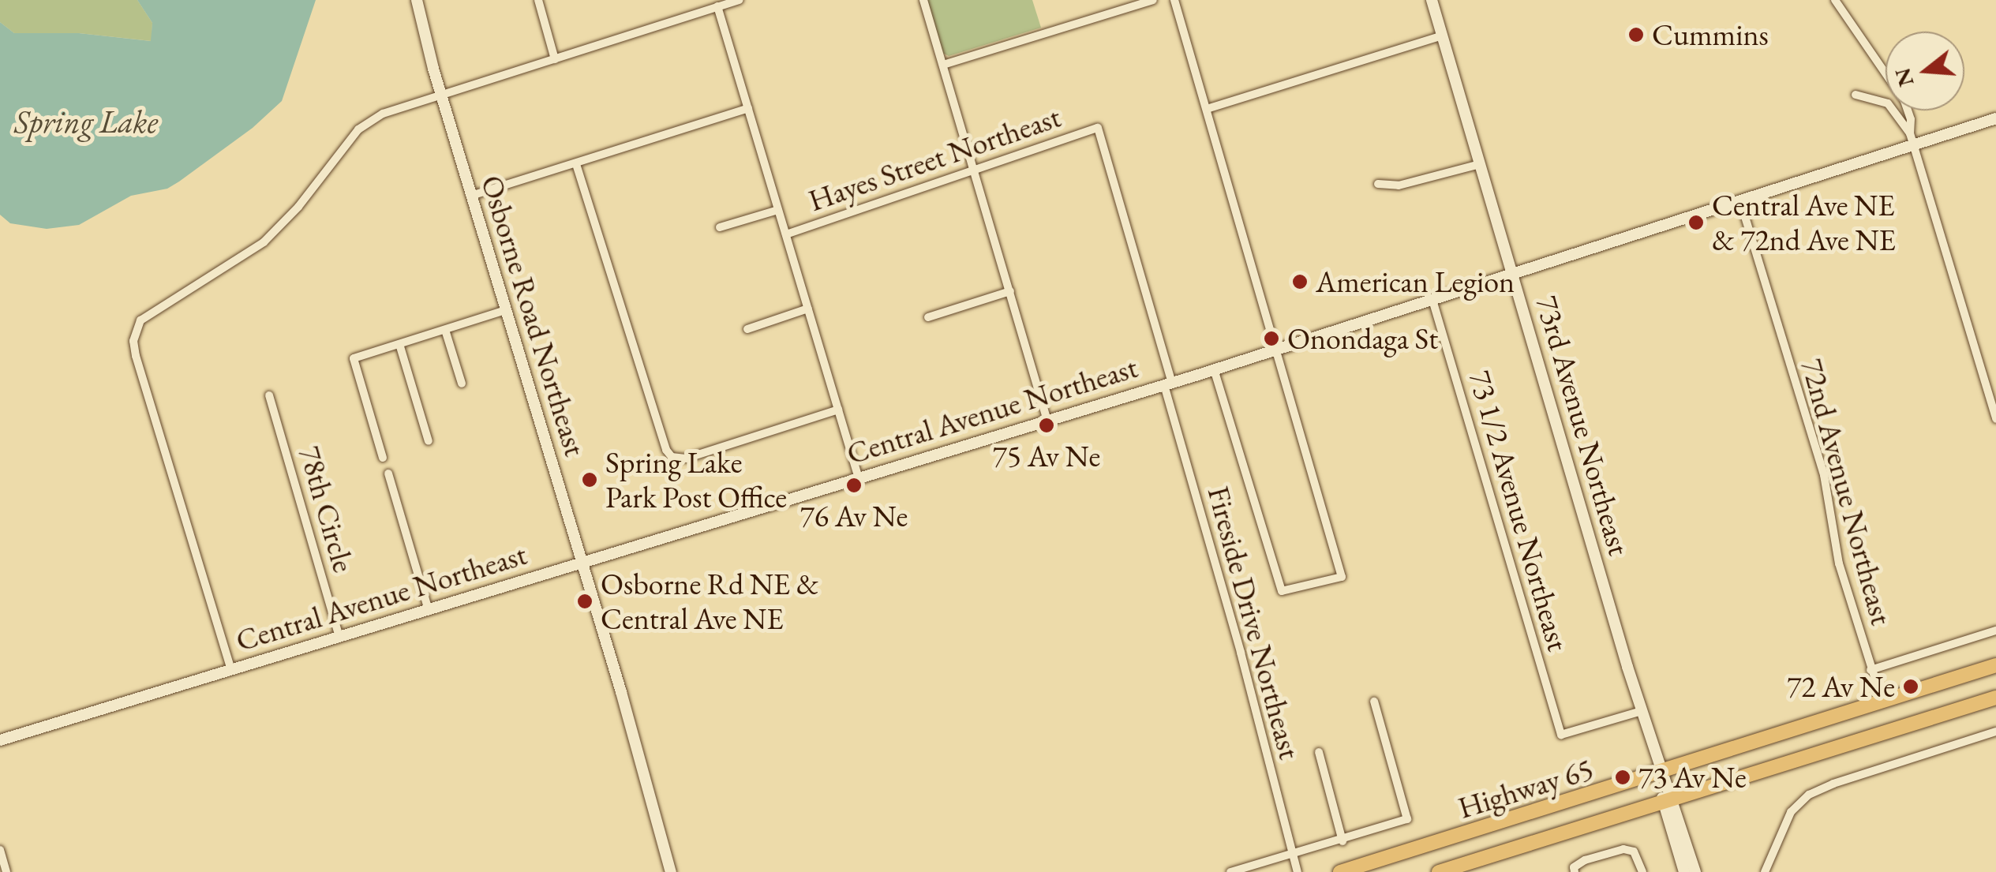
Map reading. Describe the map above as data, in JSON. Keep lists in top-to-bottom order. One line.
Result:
{"streets":{"highway":["Highway 65"],"street":["Hayes Street Northeast","Osborne Road Northeast","Central Avenue Northeast","73rd Avenue Northeast","72nd Avenue Northeast","78th Circle","73 1/2 Avenue Northeast","Fireside Drive Northeast"]},"crossings":[["Hayes Street Northeast","Fireside Drive Northeast"],["Osborne Road Northeast","Central Avenue Northeast"],["Central Avenue Northeast","73rd Avenue Northeast"],["Central Avenue Northeast","72nd Avenue Northeast"],["Central Avenue Northeast","78th Circle"],["Central Avenue Northeast","73 1/2 Avenue Northeast"],["Central Avenue Northeast","Fireside Drive Northeast"],["73rd Avenue Northeast","73 1/2 Avenue Northeast"],["73rd Avenue Northeast","Highway 65"],["72nd Avenue Northeast","Highway 65"]],"water":["Spring Lake"],"places":["Cummins","Central Ave NE & 72nd Ave NE","American Legion","Onondaga St","75 Av Ne","Spring Lake Park Post Office","76 Av Ne","Osborne Rd NE & Central Ave NE","72 Av Ne","73 Av Ne"],"north":"left"}
